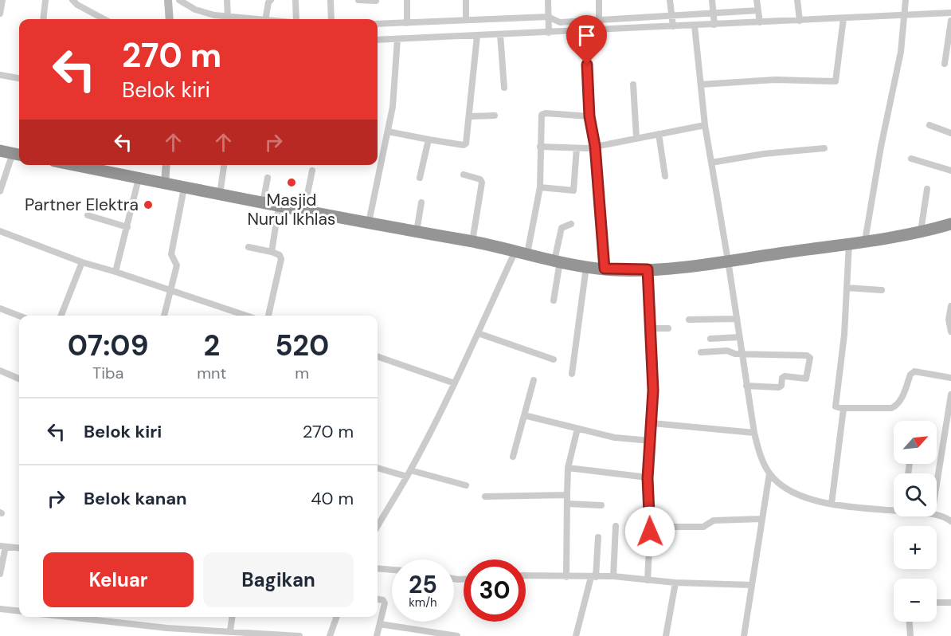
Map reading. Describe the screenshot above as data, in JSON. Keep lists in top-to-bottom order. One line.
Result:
{"places":["Masjid Nurul Ikhlas","Partner Elektra"],"north":"top right","page":{"turn":["270 m","Belok kiri"],"eta":["07:09","Tiba","2","mnt","520","m"],"list":[{"name":"Belok kiri","value":"270 m"},{"name":"Belok kanan","value":"40 m"}],"map_buttons":["+","−"],"buttons":["Keluar","Bagikan"],"speed":"25 km/h","limit":"30"}}
